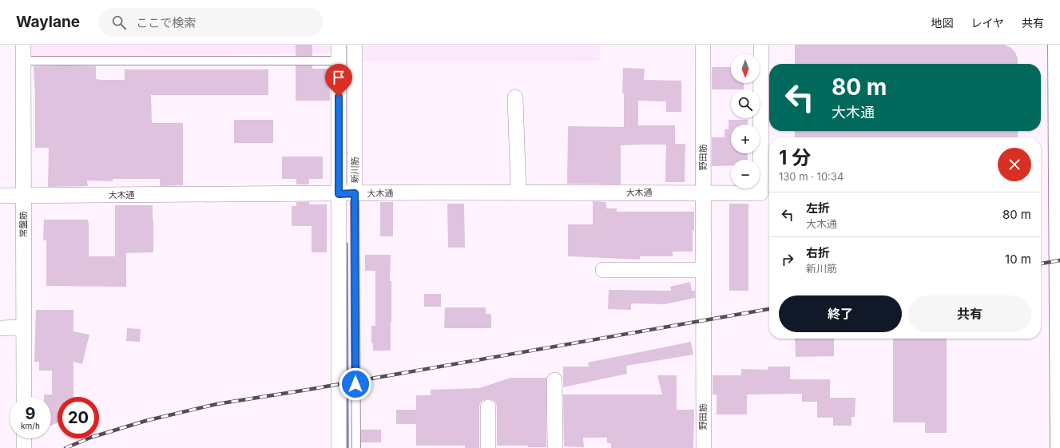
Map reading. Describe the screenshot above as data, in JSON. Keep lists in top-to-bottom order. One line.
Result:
{"streets":{"street":["野田筋","新川筋","大木通","常盤筋"]},"crossings":[["野田筋","大木通"],["新川筋","大木通"],["大木通","常盤筋"]],"north":"bottom","page":{"header":"Waylane","search":"ここで検索","nav":["地図","レイヤ","共有"],"map_buttons":["+","−"],"turn":["80 m","大木通"],"heading":["1 分","130 m · 10:34"],"list":[{"name":"左折","note":"大木通","value":"80 m"},{"name":"右折","note":"新川筋","value":"10 m"}],"buttons":["終了","共有"],"speed":"9 km/h","limit":"20"}}
